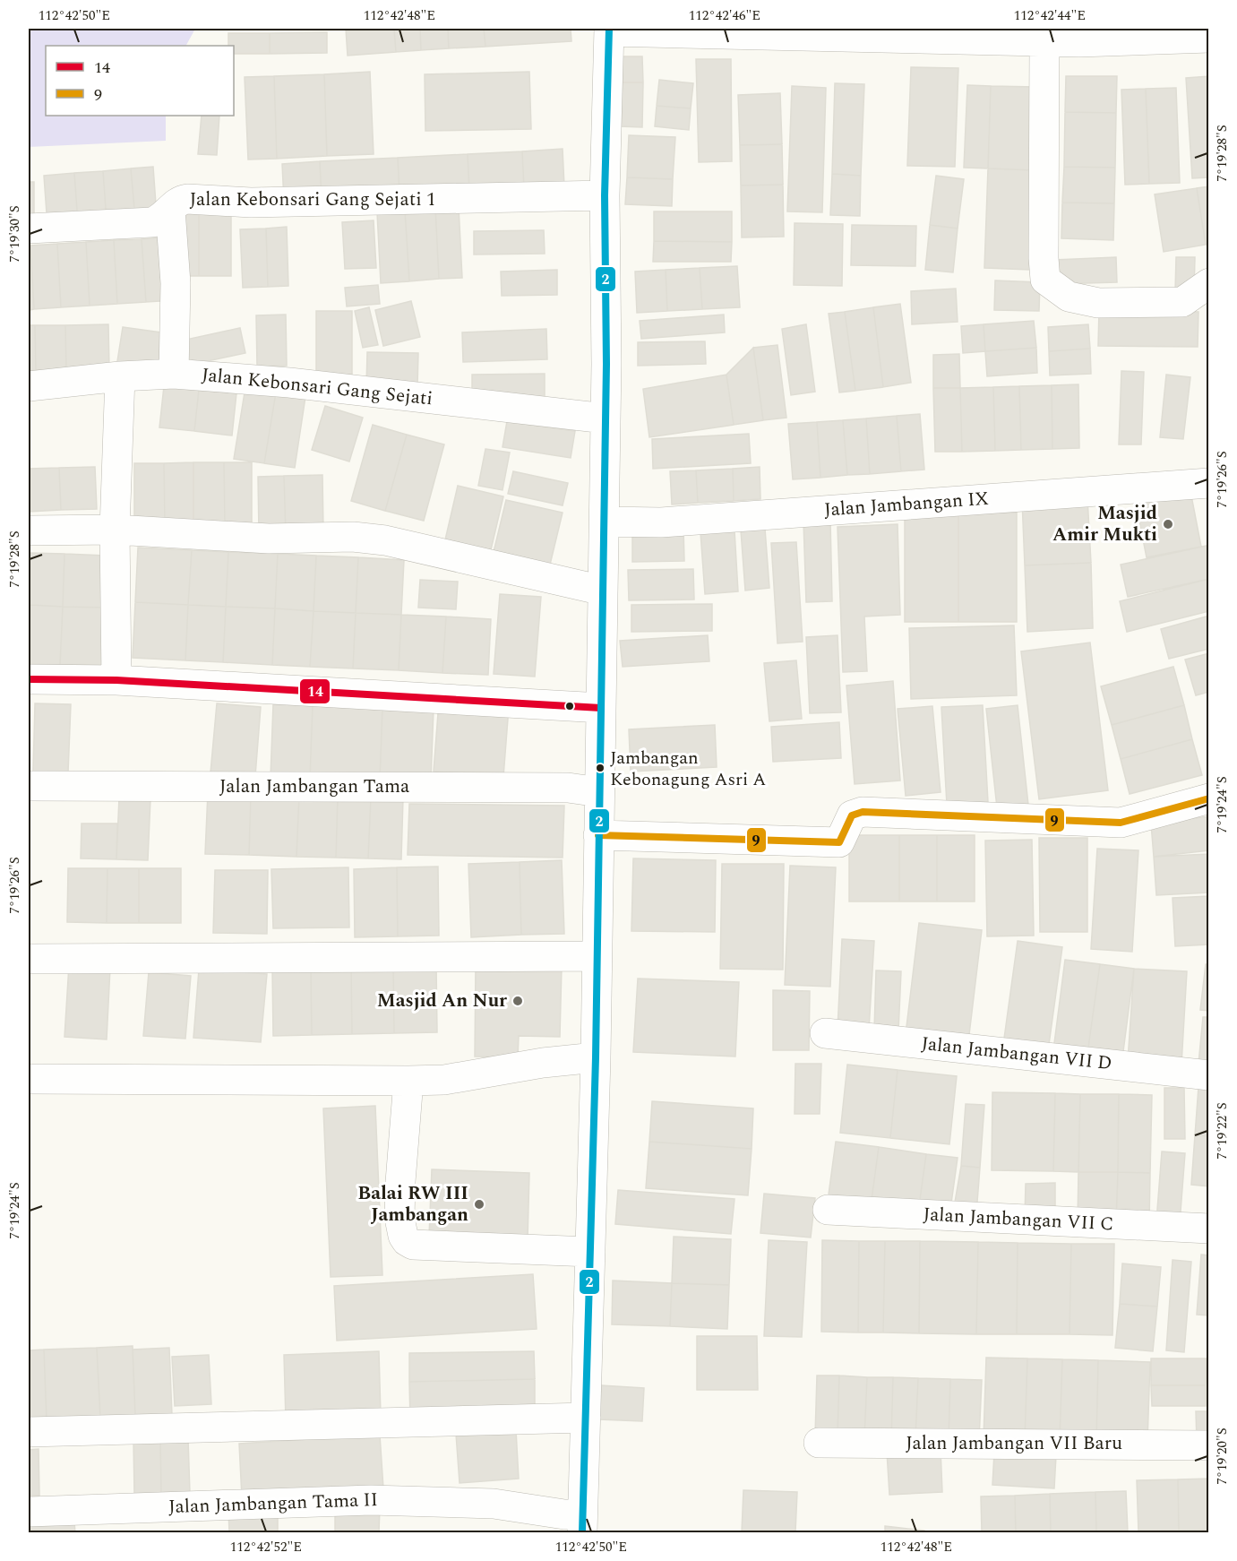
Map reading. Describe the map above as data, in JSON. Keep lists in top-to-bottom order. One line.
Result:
{"streets":{"street":["Jalan Kebonsari Gang Sejati 1","Jalan Kebonsari Gang Sejati","Jalan Jambangan IX","Jalan Jambangan Tama","Jalan Jambangan VII D","Jalan Jambangan VII C","Jalan Jambangan VII Baru","Jalan Jambangan Tama II"]},"places":["Masjid Amir Mukti","Jambangan Kebonagung Asri A","Masjid An Nur","Balai RW III Jambangan"],"lines":["transit line 2","transit line 14","transit line 9"],"legend":["14","9"],"coordinates":["112°42'50\"E","112°42'48\"E","112°42'46\"E","112°42'44\"E","7°19'28\"S","7°19'30\"S","7°19'26\"S","7°19'24\"S","7°19'22\"S","7°19'20\"S","112°42'52\"E"]}
